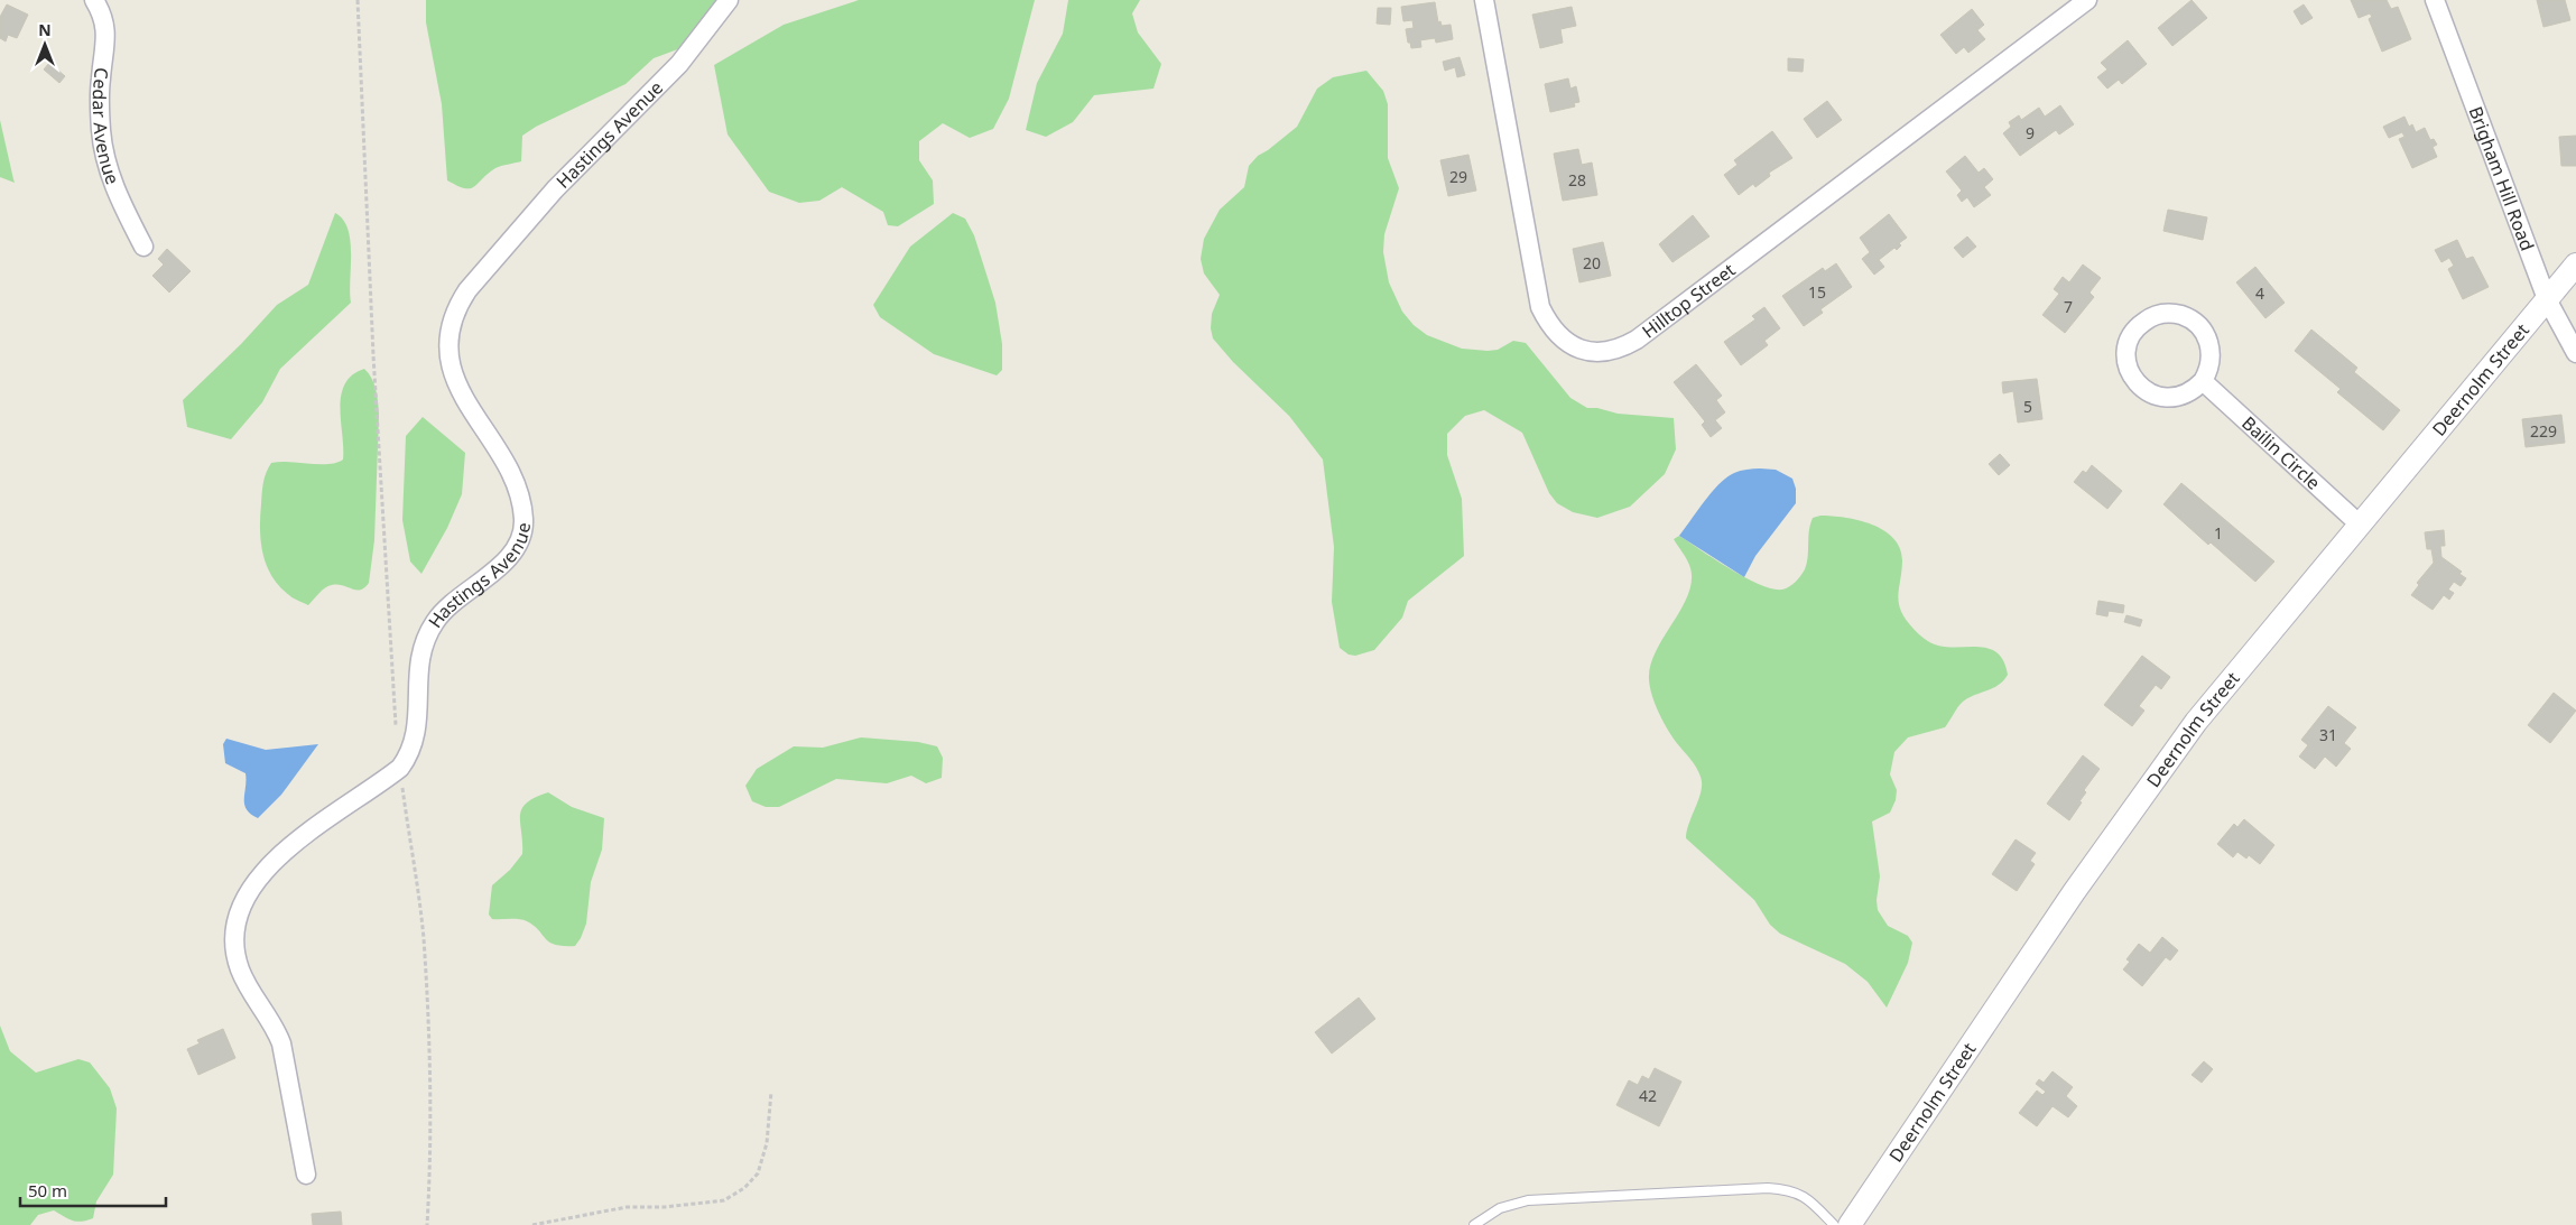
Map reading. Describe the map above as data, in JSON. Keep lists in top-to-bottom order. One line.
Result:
{"streets":{"street":["Cedar Avenue","Hastings Avenue","Brigham Hill Road","Hilltop Street","Deernolm Street","Bailin Circle"]},"crossings":[["Brigham Hill Road","Deernolm Street"],["Deernolm Street","Bailin Circle"]],"house_numbers":["9","29","28","20","15","4","7","5","229","1","31","42"],"scale_bar":"50 m","north":"top"}
